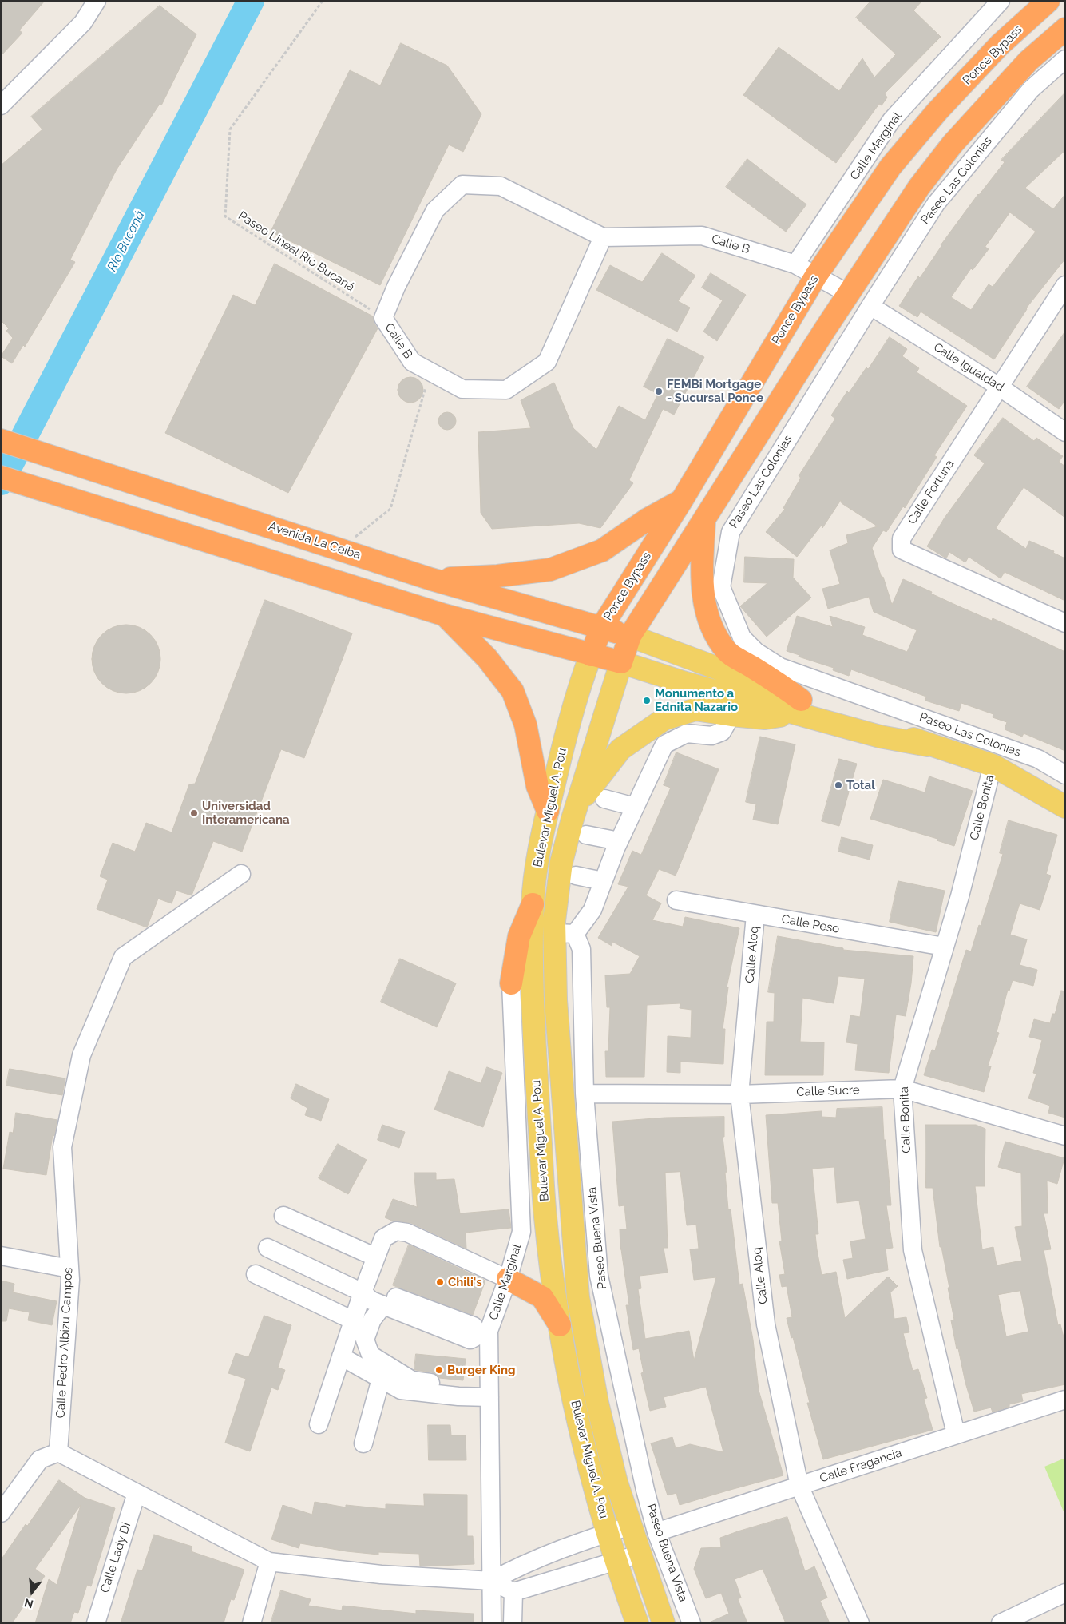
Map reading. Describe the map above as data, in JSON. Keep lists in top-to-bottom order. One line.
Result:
{"streets":{"highway":["Ponce Bypass","Avenida La Ceiba"],"main road":["Bulevar Miguel A. Pou"],"street":["Calle Marginal","Paseo Las Colonias","Calle B","Calle Igualdad","Calle Fortuna","Calle Bonita","Calle Peso","Calle Aloq","Calle Sucre","Paseo Buena Vista","Calle Pedro Albizu Campos","Calle Fragancia","Calle Lady Di"],"path":["Paseo Lineal Río Bucaná"]},"crossings":[["Ponce Bypass","Calle B"],["Ponce Bypass","Avenida La Ceiba"],["Ponce Bypass","Bulevar Miguel A. Pou"],["Calle Marginal","Calle B"],["Paseo Las Colonias","Calle Igualdad"],["Calle B","Paseo Lineal Río Bucaná"],["Calle Igualdad","Calle Fortuna"],["Bulevar Miguel A. Pou","Paseo Buena Vista"],["Calle Bonita","Calle Peso"],["Calle Bonita","Calle Sucre"],["Calle Bonita","Calle Fragancia"],["Calle Peso","Calle Aloq"],["Calle Aloq","Calle Sucre"],["Calle Aloq","Calle Fragancia"],["Calle Sucre","Paseo Buena Vista"],["Paseo Buena Vista","Calle Fragancia"]],"water":["Río Bucaná"],"places":["FEMBi Mortgage - Sucursal Ponce","Monumento a Ednita Nazario","Total","Universidad Interamericana","Chili's","Burger King"],"north":"bottom"}
